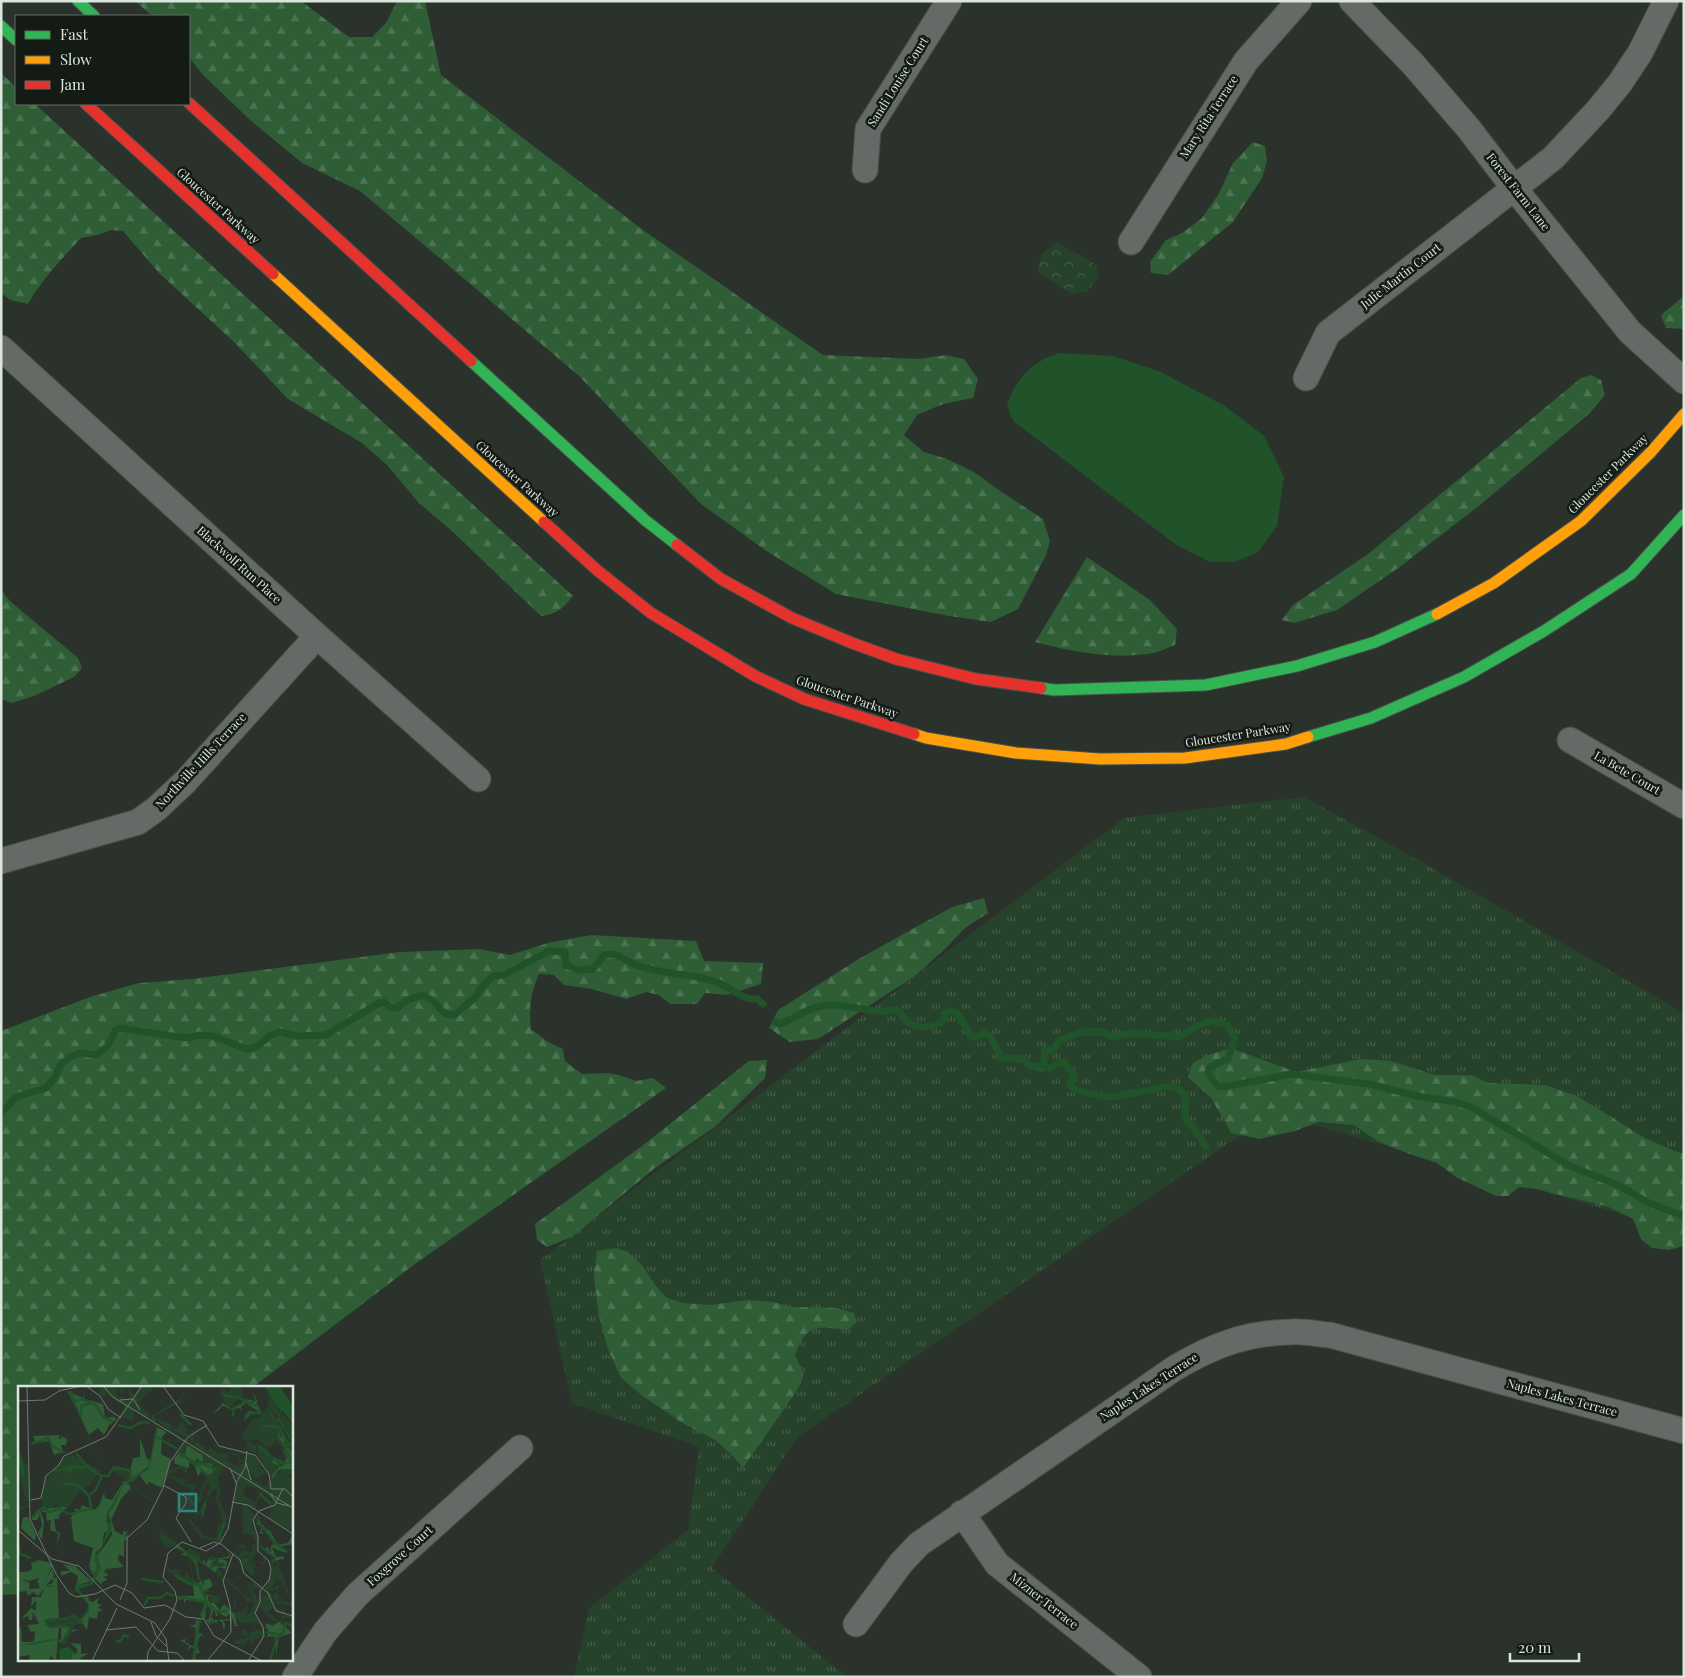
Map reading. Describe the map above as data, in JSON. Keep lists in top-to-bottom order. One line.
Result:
{"streets":{"main road":["Gloucester Parkway"],"street":["Sandi Louise Court","Mary Rita Terrace","Forest Farm Lane","Julie Martin Court","Blackwolf Run Place","Northville Hills Terrace","La Bete Court","Naples Lakes Terrace","Foxgrove Court","Mizner Terrace"]},"crossings":[["Forest Farm Lane","Julie Martin Court"],["Blackwolf Run Place","Northville Hills Terrace"],["Naples Lakes Terrace","Mizner Terrace"]],"legend":["Fast","Slow","Jam"],"scale_bar":"20 m"}
